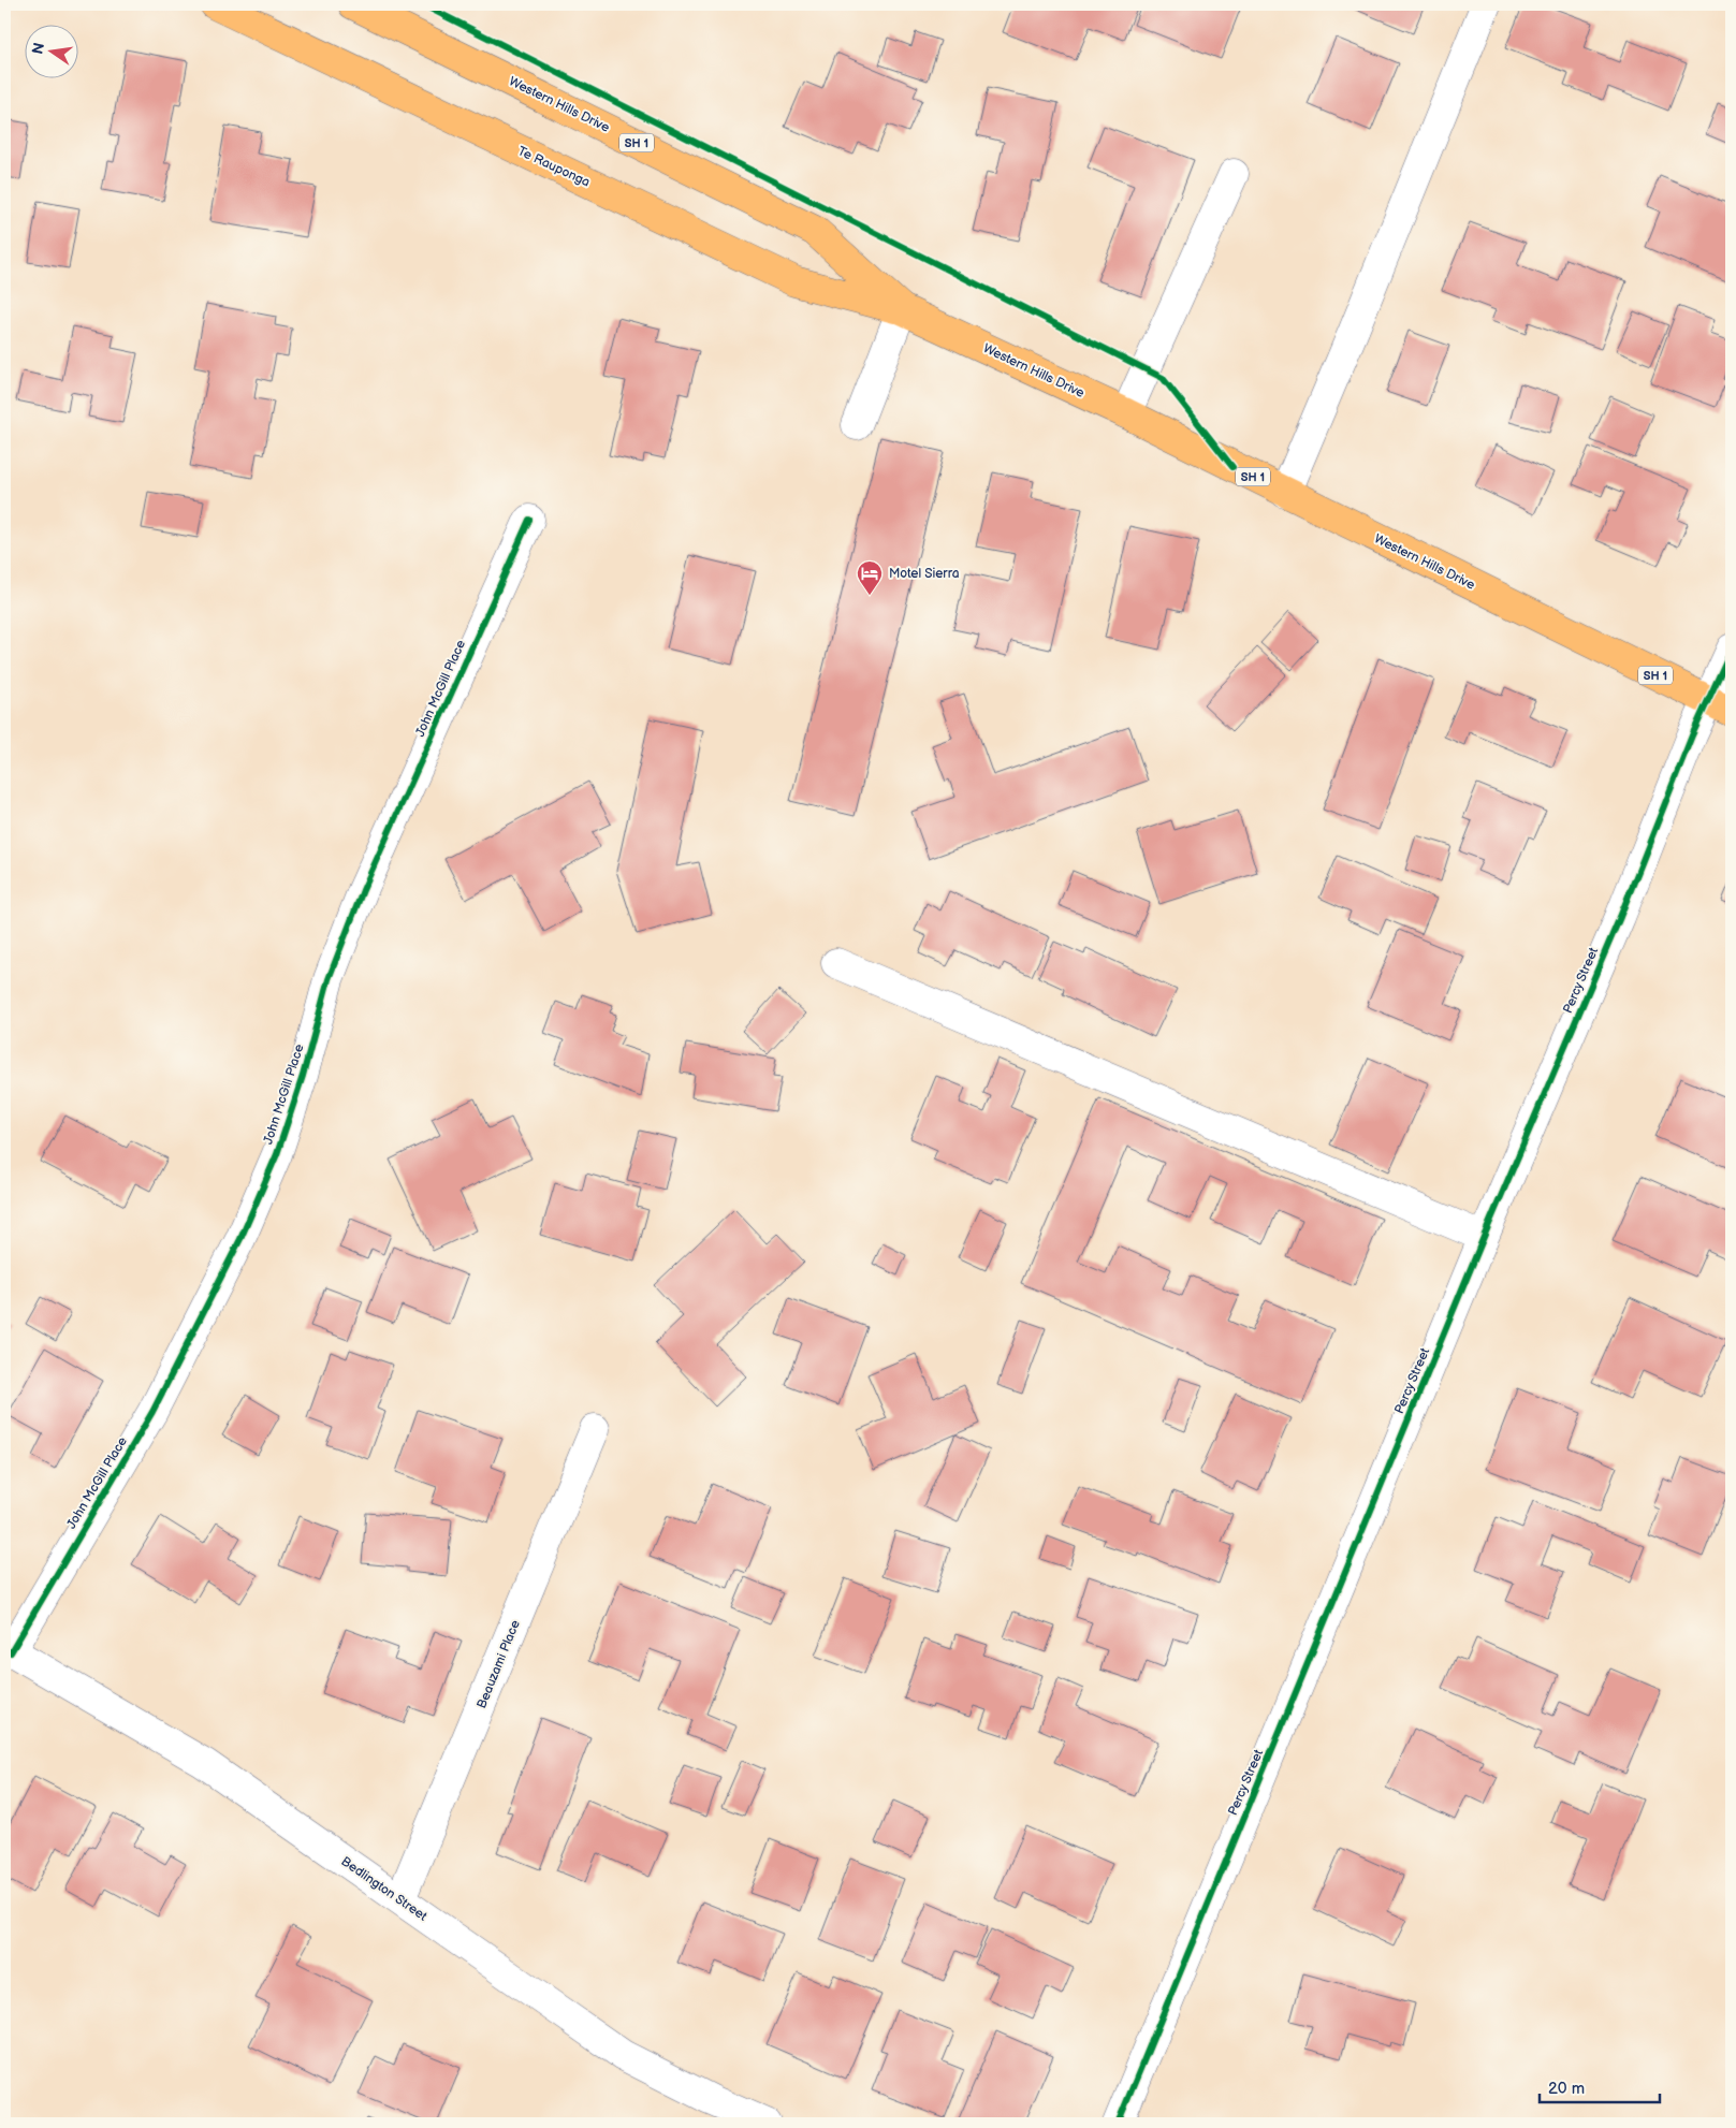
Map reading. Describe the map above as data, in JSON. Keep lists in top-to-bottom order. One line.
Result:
{"streets":{"highway":["Western Hills Drive","SH 1","Te Rauponga"],"street":["John McGill Place","Percy Street","Beauzami Place","Bedlington Street"]},"crossings":[["Western Hills Drive","Te Rauponga"],["Western Hills Drive","Percy Street"],["John McGill Place","Bedlington Street"],["Beauzami Place","Bedlington Street"]],"places":{"hotel":["Motel Sierra"]},"scale_bar":"20 m","north":"left"}
